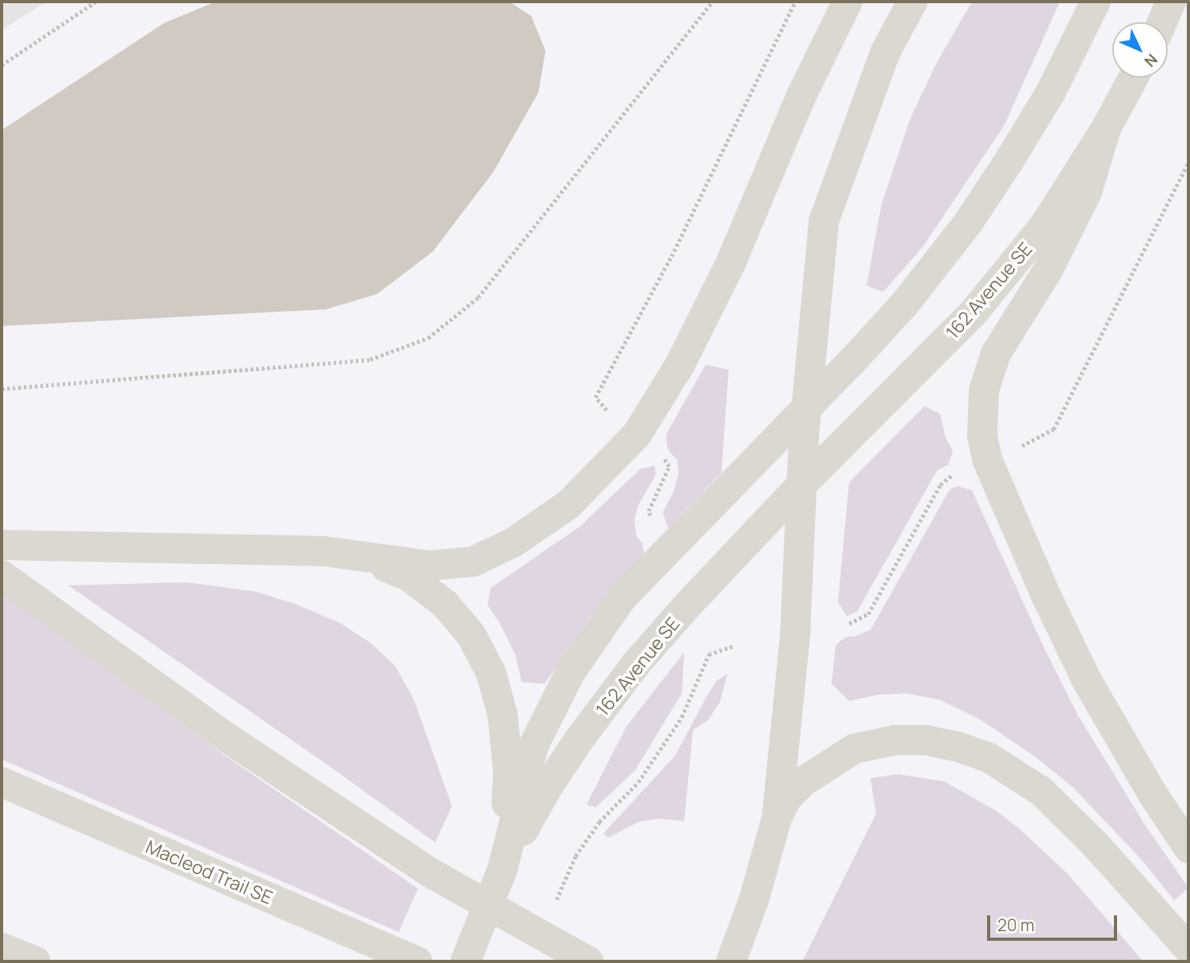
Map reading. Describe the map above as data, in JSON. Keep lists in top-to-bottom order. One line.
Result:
{"streets":{"main road":["162 Avenue SE","Macleod Trail SE"]},"scale_bar":"20 m","north":"bottom right"}
